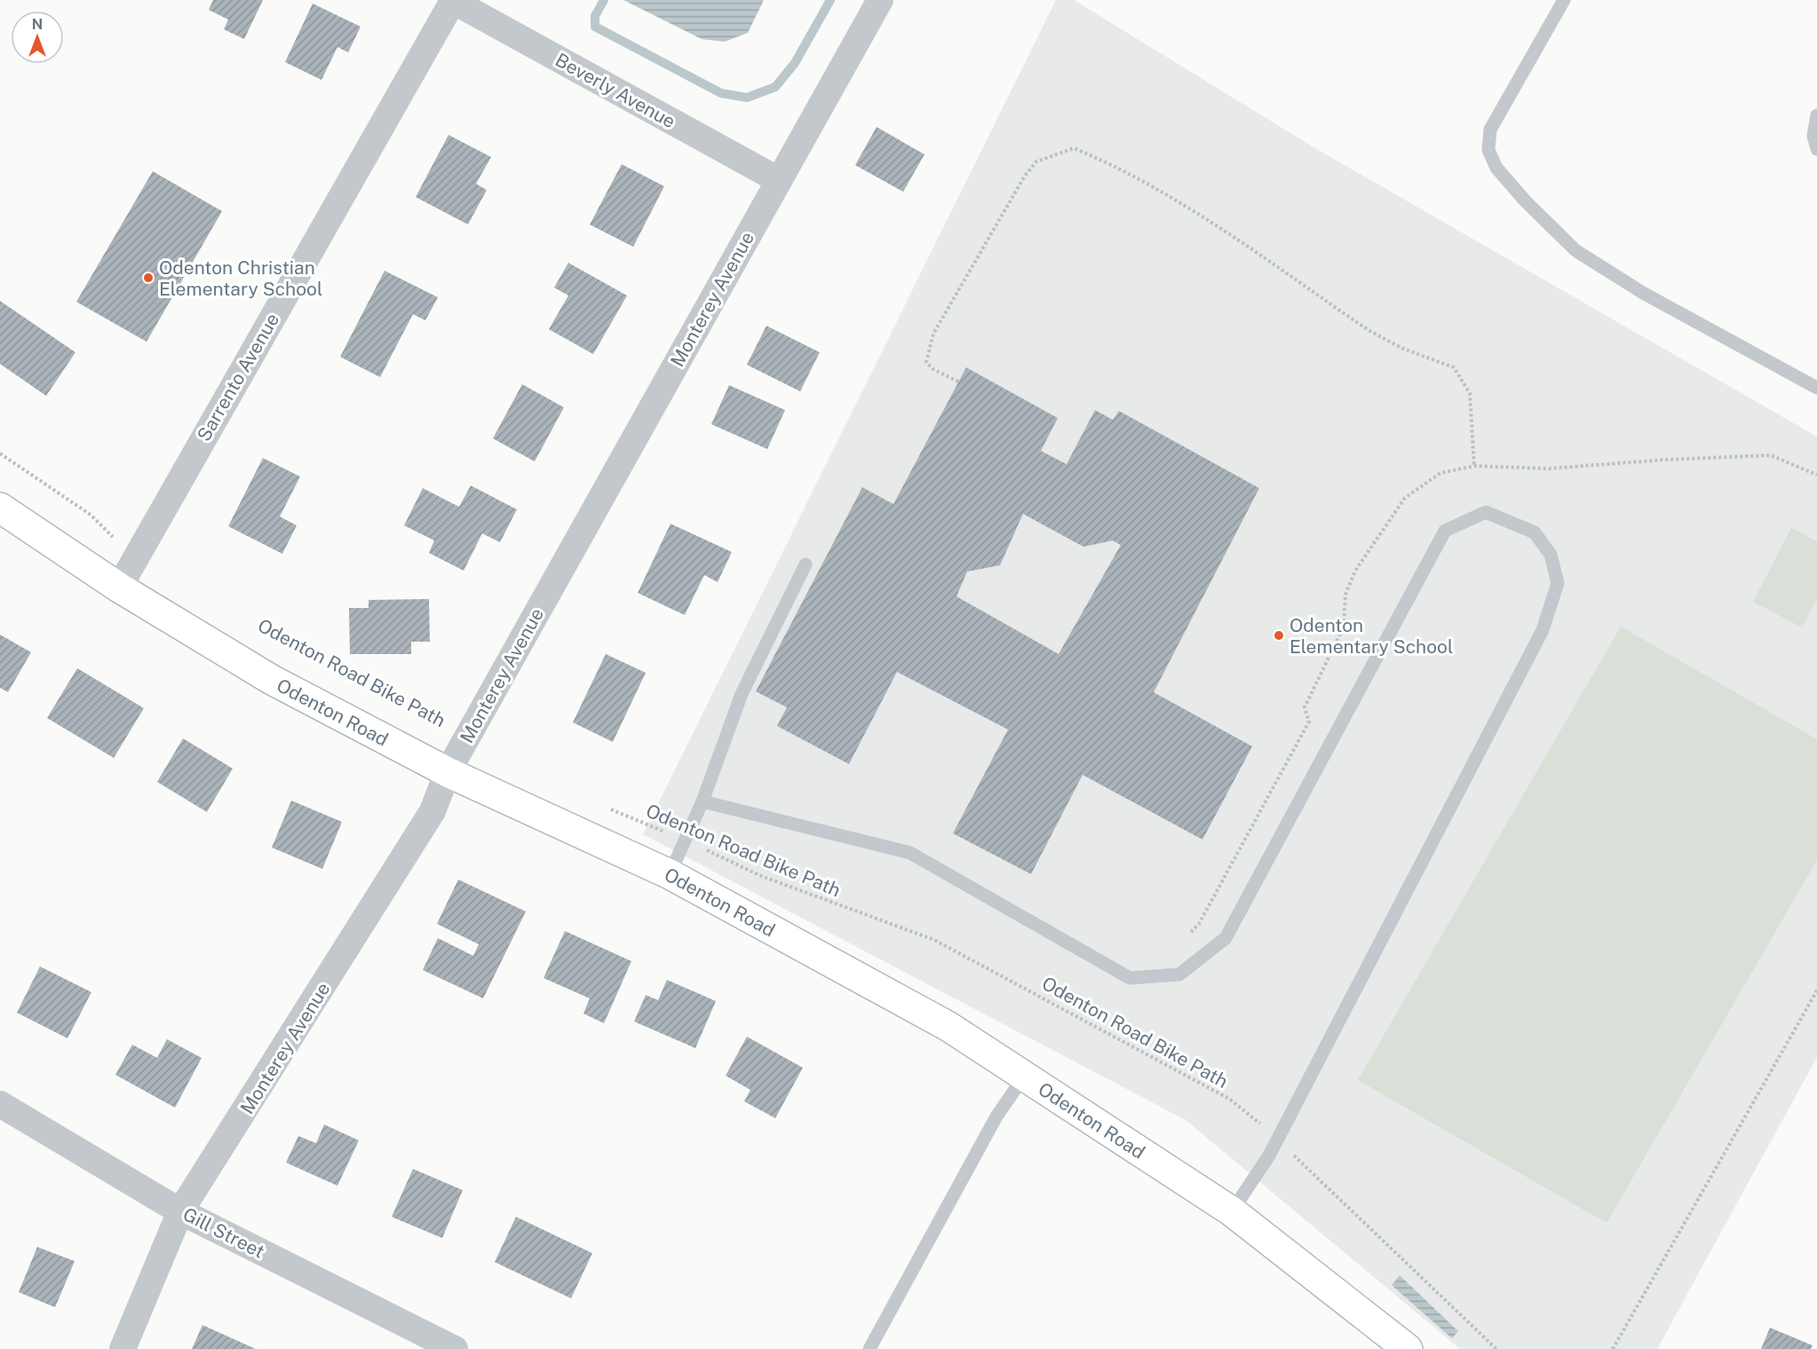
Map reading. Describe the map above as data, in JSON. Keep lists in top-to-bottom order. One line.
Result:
{"streets":{"street":["Beverly Avenue","Monterey Avenue","Sarrento Avenue","Odenton Road","Gill Street"],"path":["Odenton Road Bike Path"]},"crossings":[["Beverly Avenue","Monterey Avenue"],["Beverly Avenue","Sarrento Avenue"],["Monterey Avenue","Odenton Road"],["Monterey Avenue","Gill Street"],["Sarrento Avenue","Odenton Road"]],"places":["Odenton Christian Elementary School","Odenton Elementary School"],"north":"top"}
